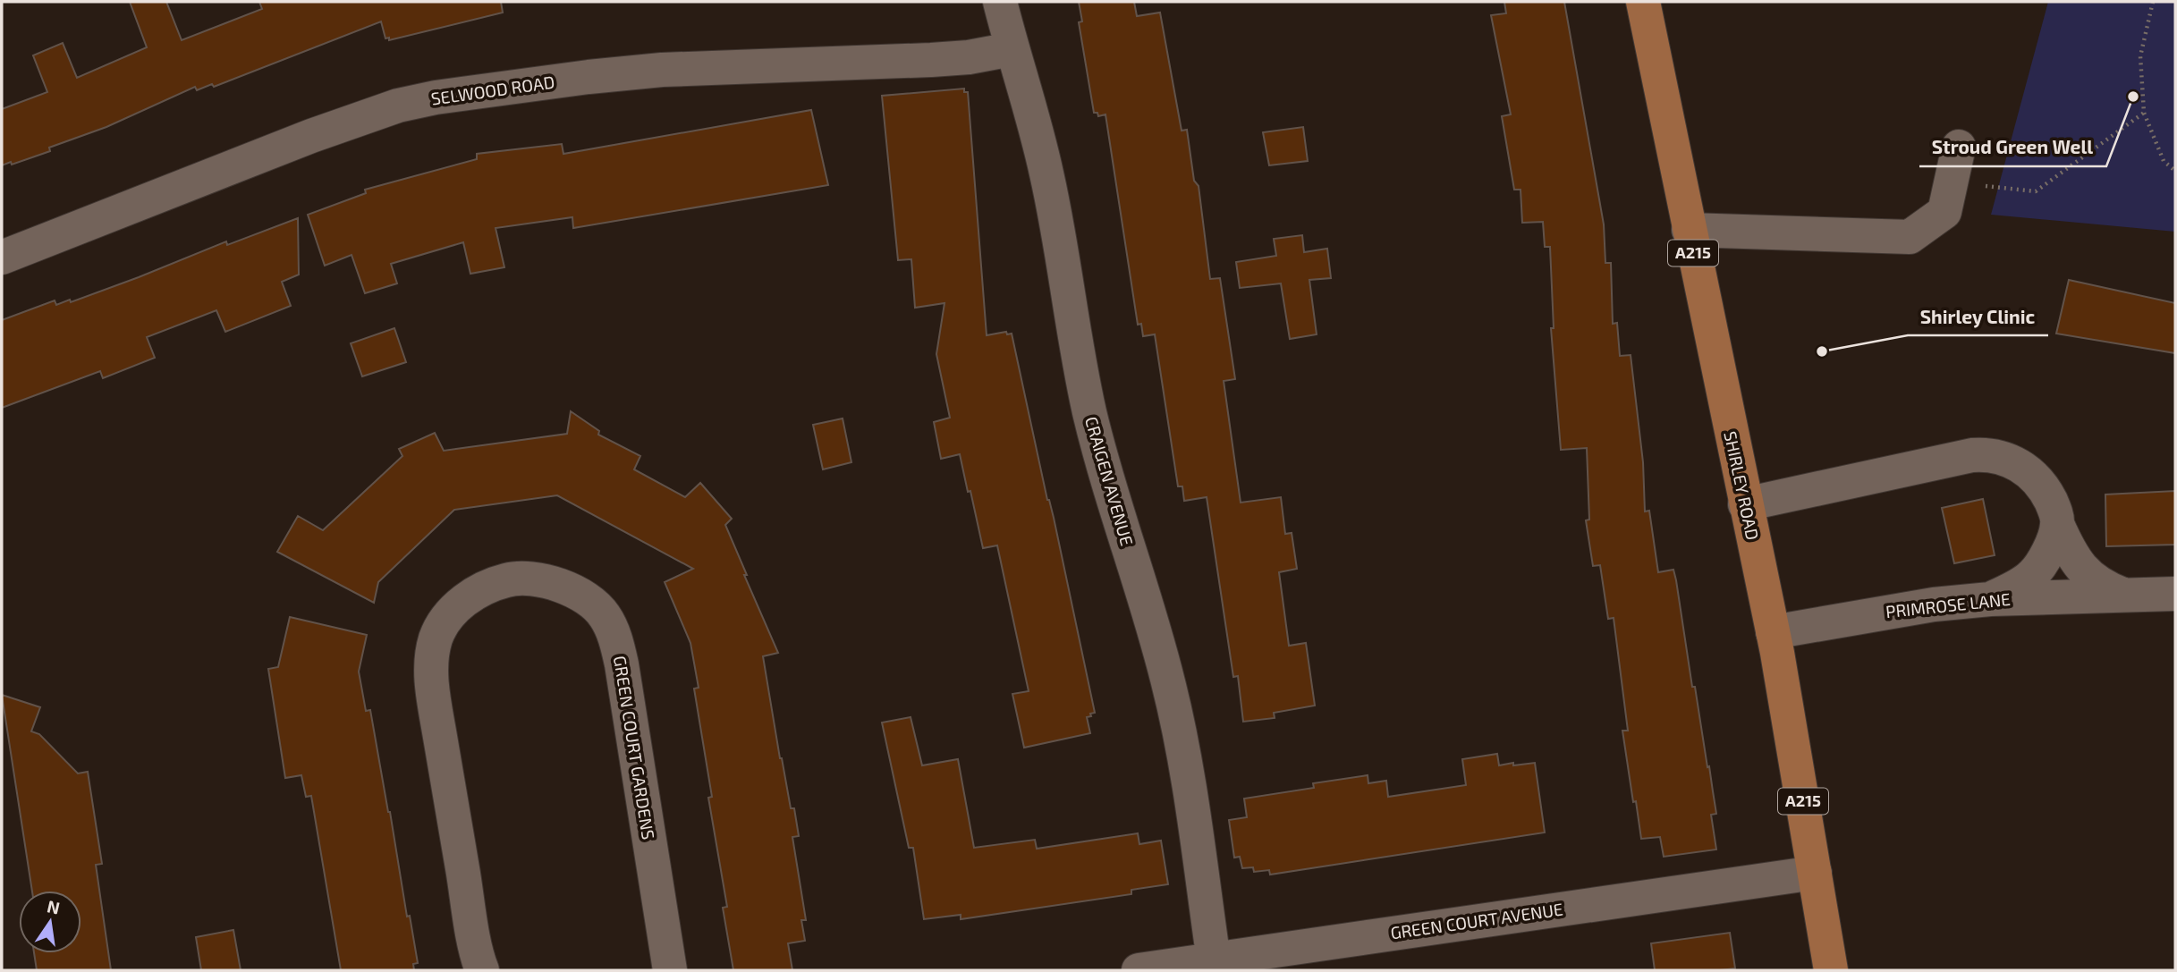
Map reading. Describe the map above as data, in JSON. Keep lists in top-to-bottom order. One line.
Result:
{"streets":{"main road":["A215","SHIRLEY ROAD"],"street":["SELWOOD ROAD","CRAIGEN AVENUE","PRIMROSE LANE","GREEN COURT GARDENS","GREEN COURT AVENUE"]},"crossings":[["SELWOOD ROAD","CRAIGEN AVENUE"],["CRAIGEN AVENUE","GREEN COURT AVENUE"],["SHIRLEY ROAD","PRIMROSE LANE"],["SHIRLEY ROAD","GREEN COURT AVENUE"]],"places":["Stroud Green Well","Shirley Clinic"],"north":"top"}
